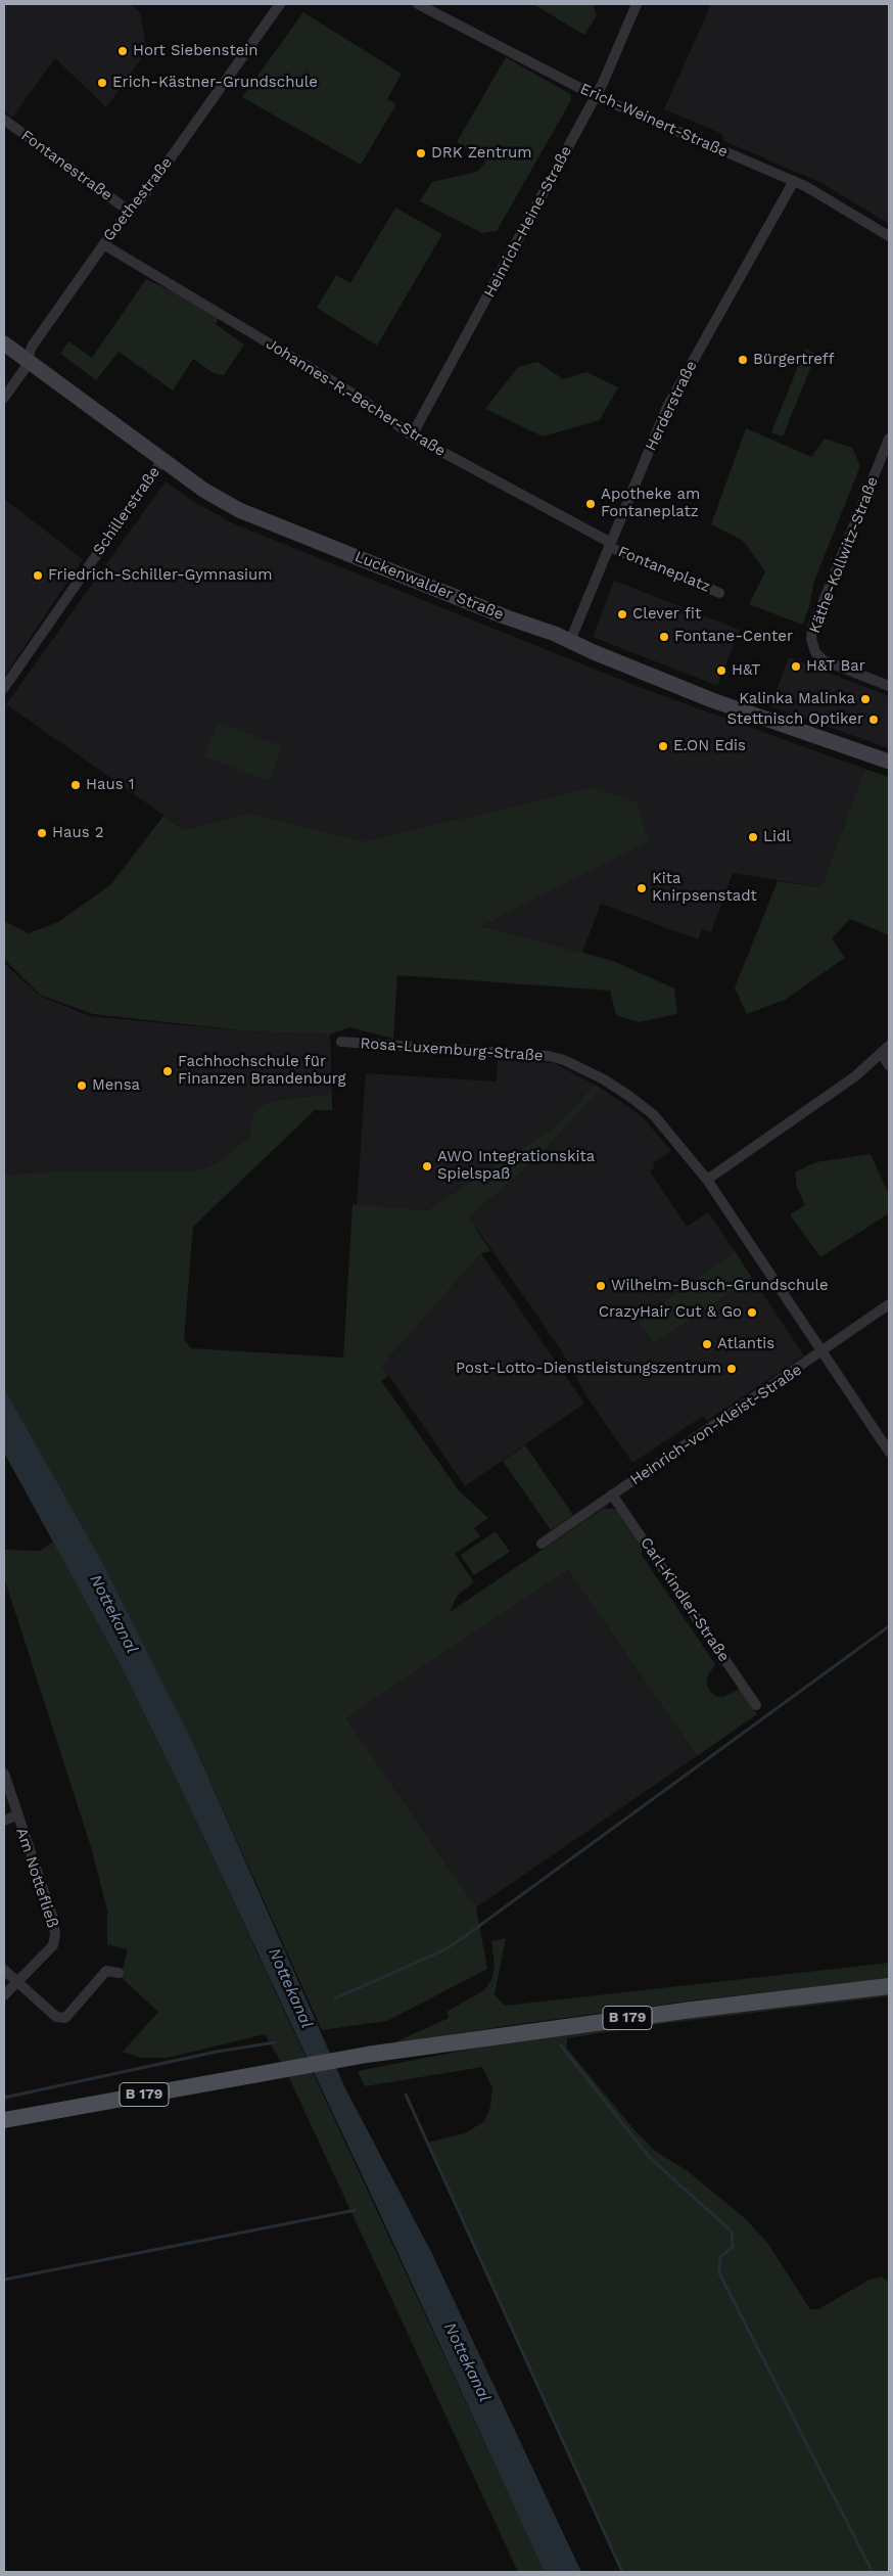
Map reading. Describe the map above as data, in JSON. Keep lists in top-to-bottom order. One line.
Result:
{"streets":{"main road":["Luckenwalder Straße","B 179"],"street":["Erich-Weinert-Straße","Fontanestraße","Goethestraße","Heinrich-Heine-Straße","Johannes-R.-Becher-Straße","Herderstraße","Schillerstraße","Käthe-Kollwitz-Straße","Fontaneplatz","Rosa-Luxemburg-Straße","Heinrich-von-Kleist-Straße","Carl-Kindler-Straße","Am Nottefließ"]},"crossings":[["Erich-Weinert-Straße","Heinrich-Heine-Straße"],["Erich-Weinert-Straße","Herderstraße"],["Fontanestraße","Goethestraße"],["Goethestraße","Johannes-R.-Becher-Straße"],["Goethestraße","Luckenwalder Straße"],["Heinrich-Heine-Straße","Johannes-R.-Becher-Straße"],["Johannes-R.-Becher-Straße","Herderstraße"],["Johannes-R.-Becher-Straße","Fontaneplatz"],["Herderstraße","Fontaneplatz"],["Herderstraße","Luckenwalder Straße"],["Schillerstraße","Luckenwalder Straße"],["Rosa-Luxemburg-Straße","Heinrich-von-Kleist-Straße"],["Heinrich-von-Kleist-Straße","Carl-Kindler-Straße"]],"water":["Nottekanal"],"places":["Hort Siebenstein","Erich-Kästner-Grundschule","DRK Zentrum","Bürgertreff","Apotheke am Fontaneplatz","Friedrich-Schiller-Gymnasium","Clever fit","Fontane-Center","H&T Bar","H&T","Kalinka Malinka","Stettnisch Optiker","E.ON Edis","Haus 1","Haus 2","Lidl","Kita Knirpsenstadt","Fachhochschule für Finanzen Brandenburg","Mensa","AWO Integrationskita Spielspaß","Wilhelm-Busch-Grundschule","CrazyHair Cut & Go","Atlantis","Post-Lotto-Dienstleistungszentrum"]}
